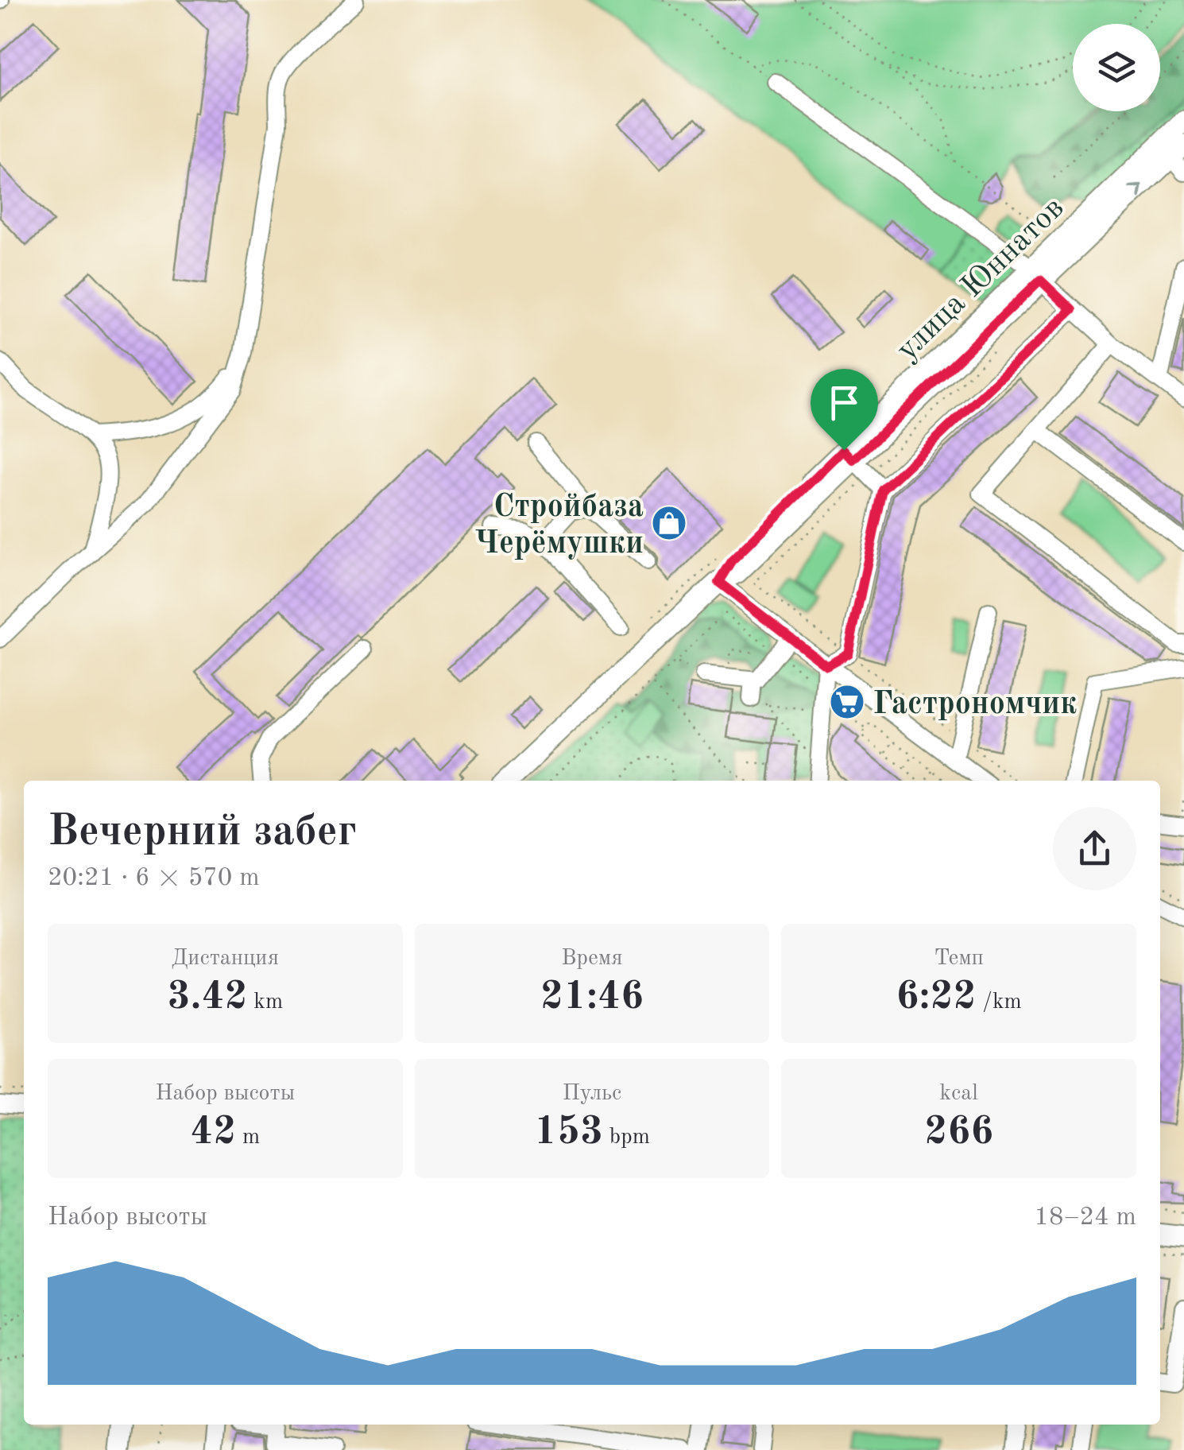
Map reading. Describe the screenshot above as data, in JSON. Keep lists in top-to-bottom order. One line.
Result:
{"streets":{"main road":["улица Юннатов"]},"places":{"shop":["Стройбаза Черёмушки"],"supermarket":["Гастрономчик"]},"page":{"heading":["Вечерний забег","20:21 · 6 × 570 m"],"stats":[["Дистанция","3.42 km"],["Время","21:46"],["Темп","6:22 /km"],["Набор высоты","42 m"],["Пульс","153 bpm"],["kcal","266"]],"chart":["Набор высоты","18–24 m"]}}
